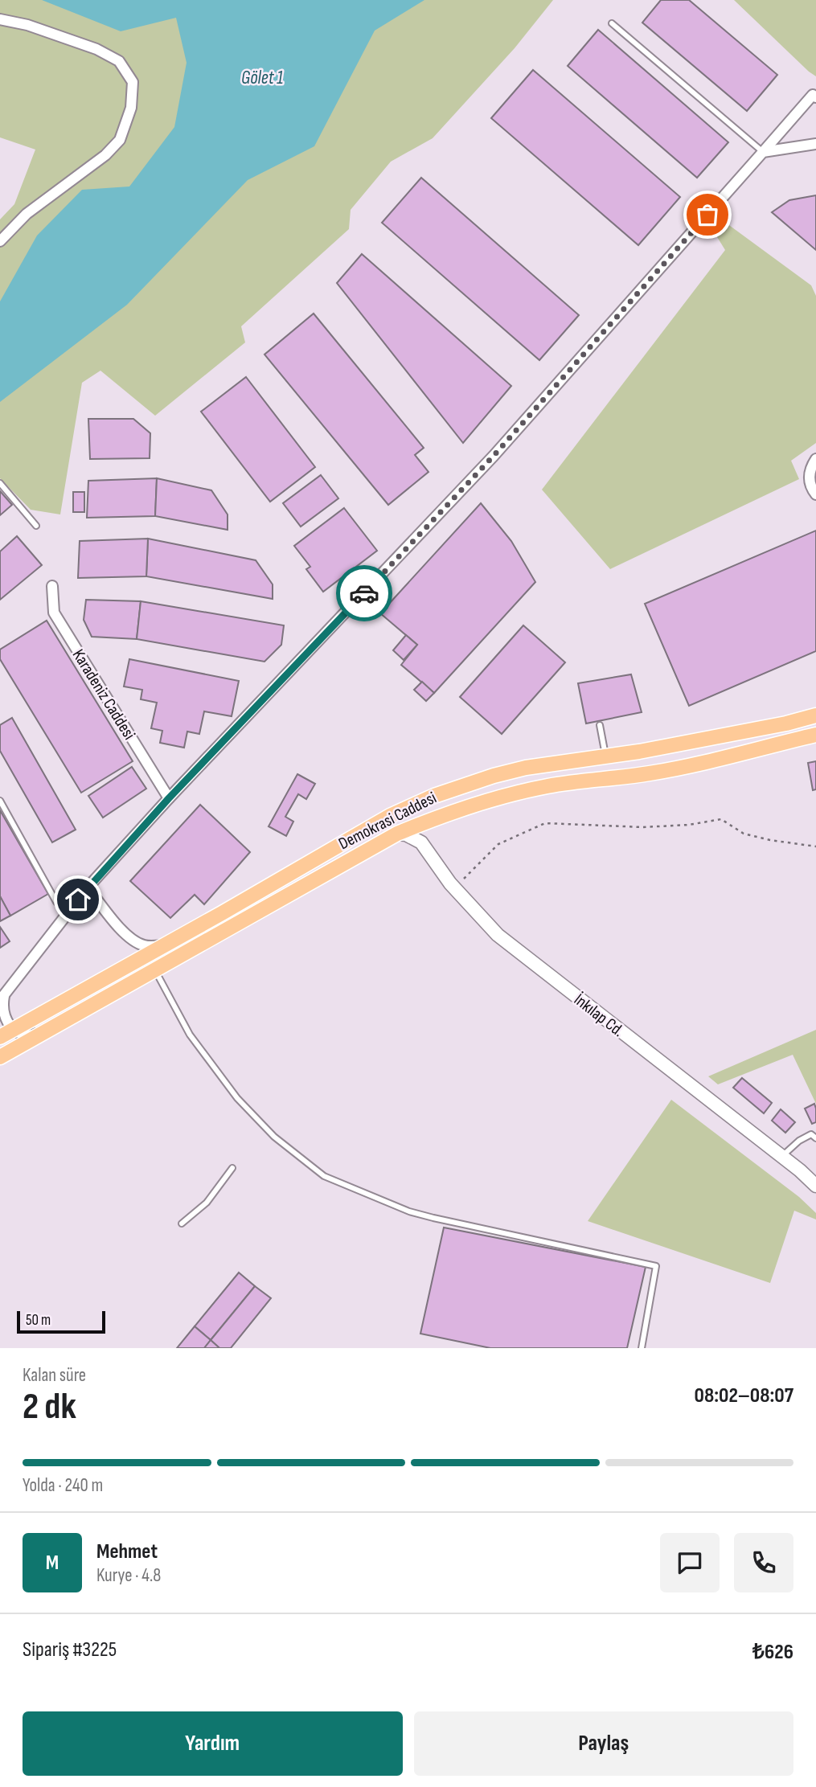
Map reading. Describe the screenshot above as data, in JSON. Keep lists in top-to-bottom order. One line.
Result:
{"streets":{"main road":["Demokrasi Caddesi"],"street":["Karadeniz Caddesi","İnkılap Cd."]},"crossings":[["Demokrasi Caddesi","İnkılap Cd."]],"water":["Gölet 1"],"scale_bar":"50 m","page":{"scale":"50 m","heading":["2 dk","Kalan süre","08:02–08:07"],"panel":["Mehmet","Kurye · 4.8","Sipariş #3225","₺626"],"bar":"Yolda · 240 m","round":"M","buttons":["Yardım","Paylaş"]}}
